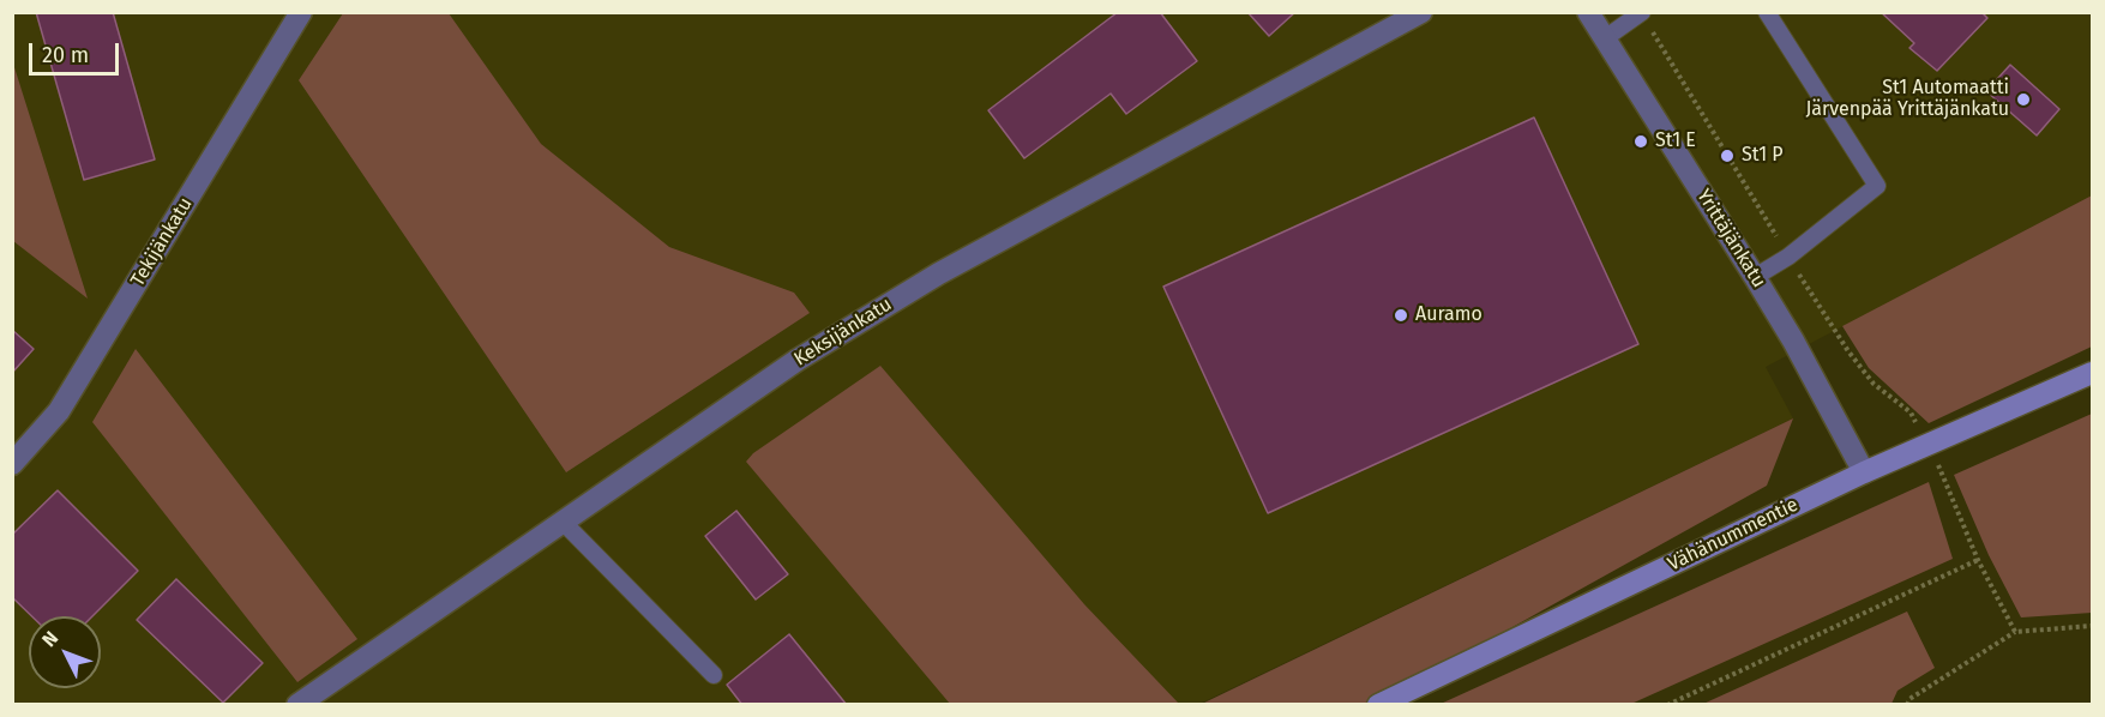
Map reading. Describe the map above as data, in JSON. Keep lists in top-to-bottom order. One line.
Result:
{"streets":{"main road":["Vähänummentie"],"street":["Yrittäjänkatu","Tekijänkatu","Keksijänkatu"]},"crossings":[["Yrittäjänkatu","Vähänummentie"]],"places":["St1 Automaatti Järvenpää Yrittäjänkatu","St1 E","St1 P","Auramo"],"scale_bar":"20 m","north":"top left"}
